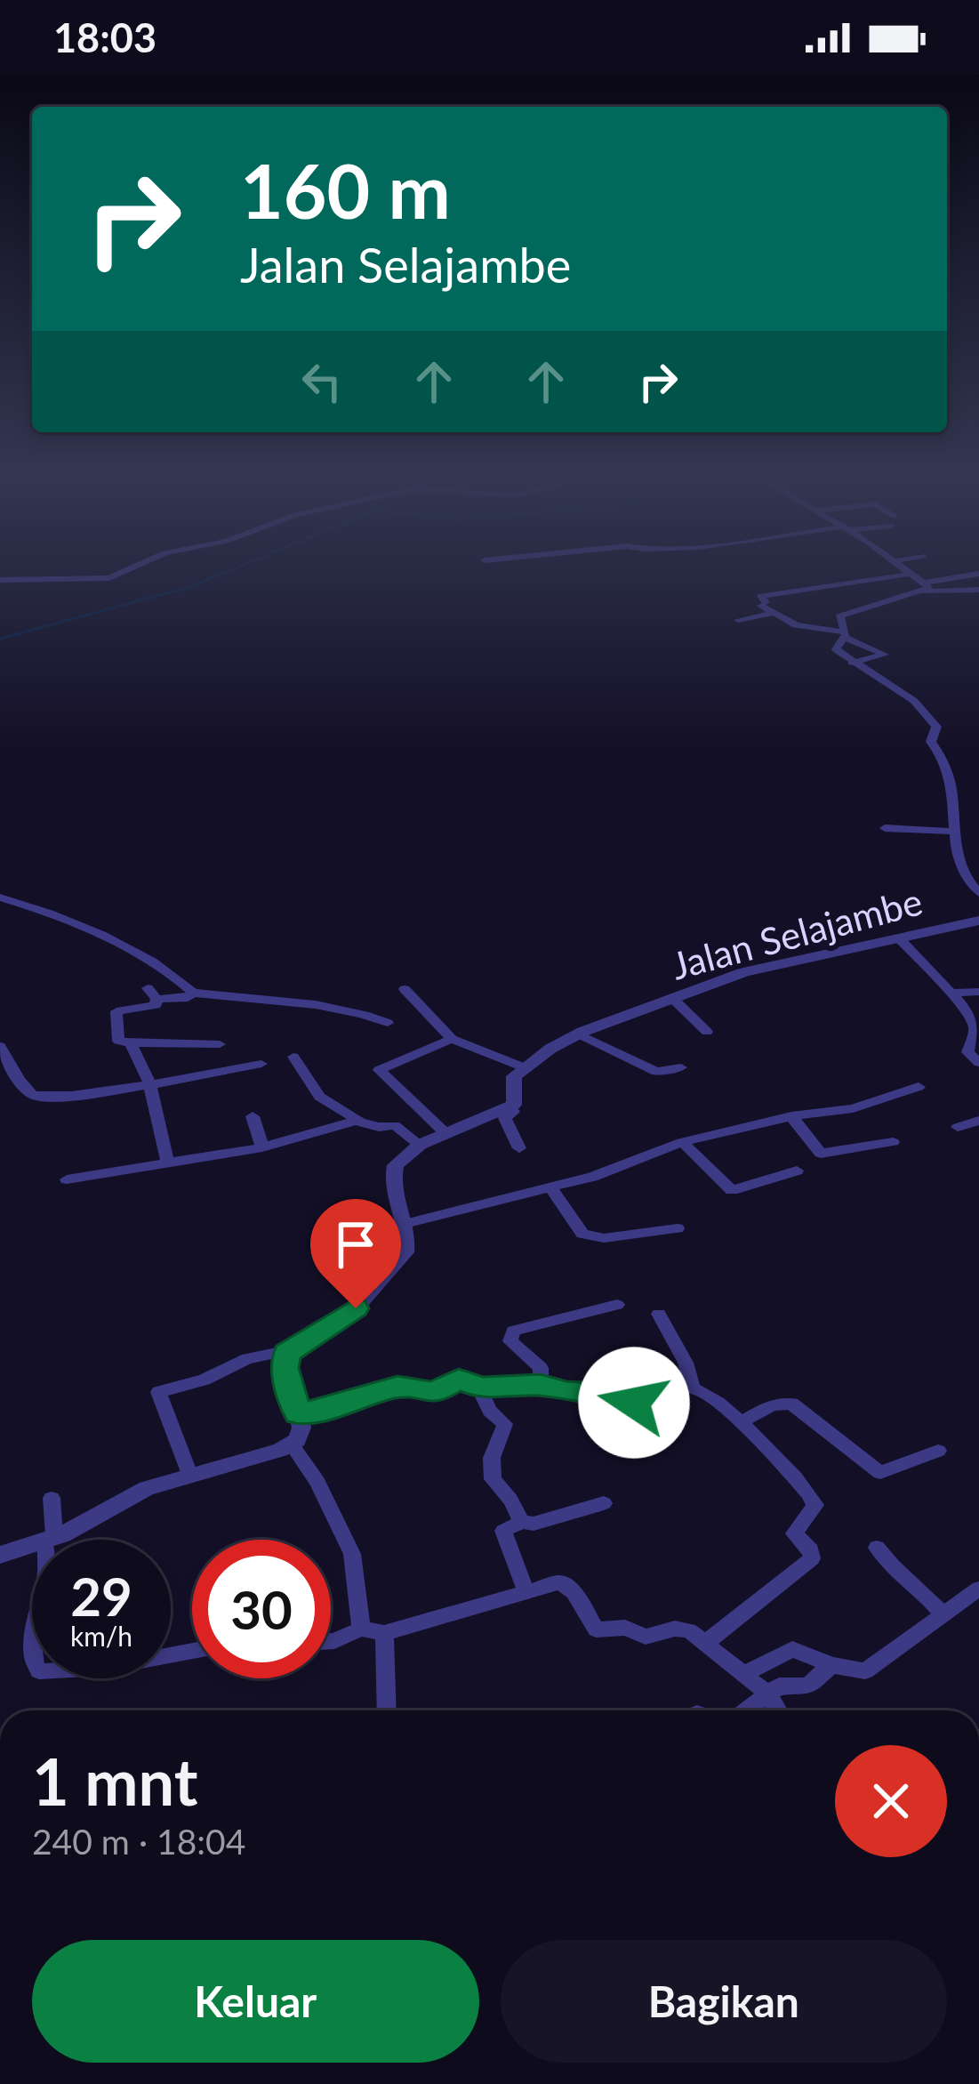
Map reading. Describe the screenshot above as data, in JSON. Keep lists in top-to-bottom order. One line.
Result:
{"streets":{"street":["Jalan Selajambe"]},"page":{"status":"18:03","turn":["160 m","Jalan Selajambe"],"speed":"29 km/h","limit":"30","heading":["1 mnt","240 m · 18:04"],"buttons":["Keluar","Bagikan"]}}
